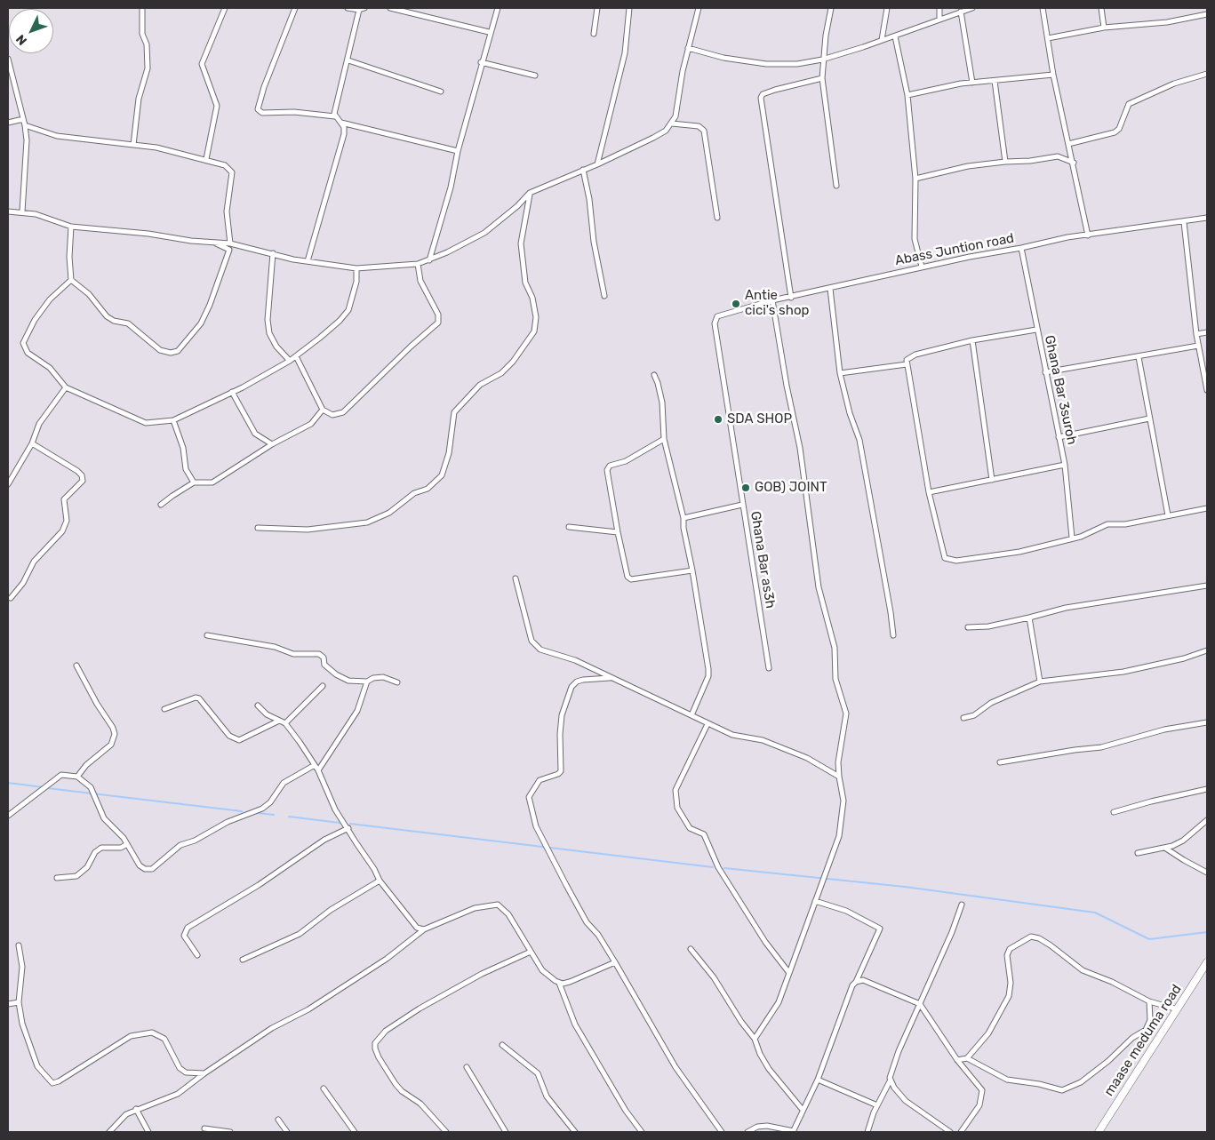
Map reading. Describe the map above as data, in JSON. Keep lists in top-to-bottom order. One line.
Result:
{"streets":{"street":["Abass Juntion road","Ghana Bar 3suroh","Ghana Bar as3h","maase meduma road"]},"crossings":[["Abass Juntion road","Ghana Bar 3suroh"],["Abass Juntion road","Ghana Bar as3h"]],"places":["Antie cici's shop","SDA SHOP","GOB) JOINT"],"north":"bottom left"}
